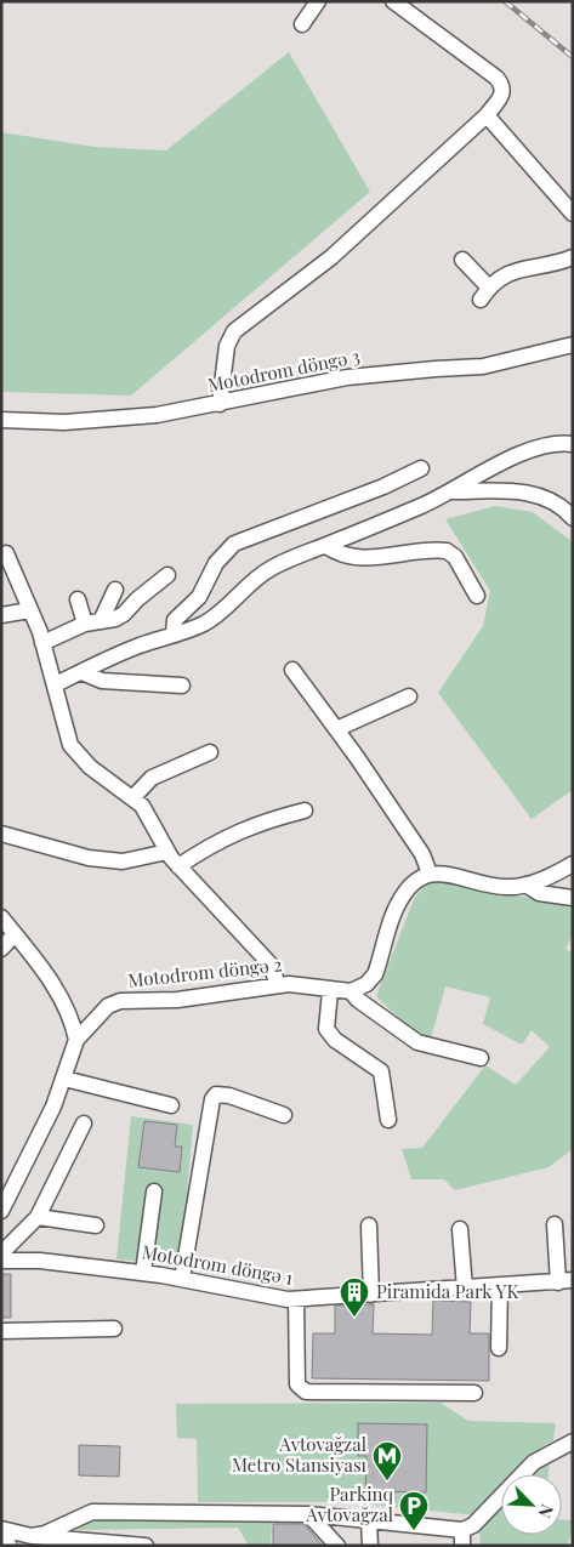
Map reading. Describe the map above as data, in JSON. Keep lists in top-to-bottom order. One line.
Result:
{"streets":{"street":["Motodrom döngə 3","Motodrom döngə 2","Motodrom döngə 1"]},"places":{"building":["Piramida Park YK"],"metro station":["Avtovağzal Metro Stansiyası"],"parking":["Parkinq Avtovağzal"]},"north":"bottom right"}
